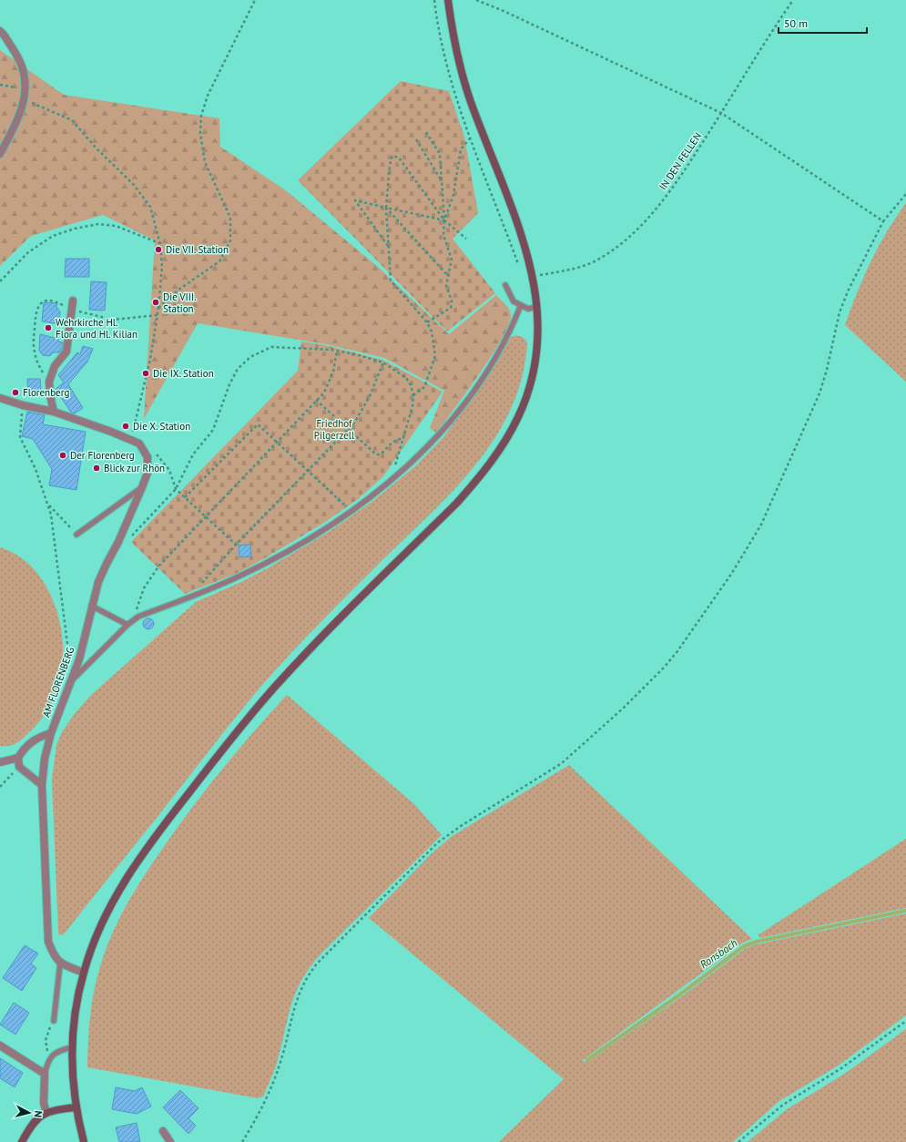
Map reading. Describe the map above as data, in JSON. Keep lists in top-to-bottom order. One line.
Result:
{"streets":{"street":["AM FLORENBERG"],"path":["IN DEN FELLEN"]},"water":["Ronsbach"],"parks":["Friedhof Pilgerzell"],"places":["Die VII. Station","Die VIII. Station","Wehrkirche Hl. Flora und Hl. Kilian","Die IX. Station","Florenberg","Die X. Station","Der Florenberg","Blick zur Rhön"],"scale_bar":"50 m","north":"right"}
